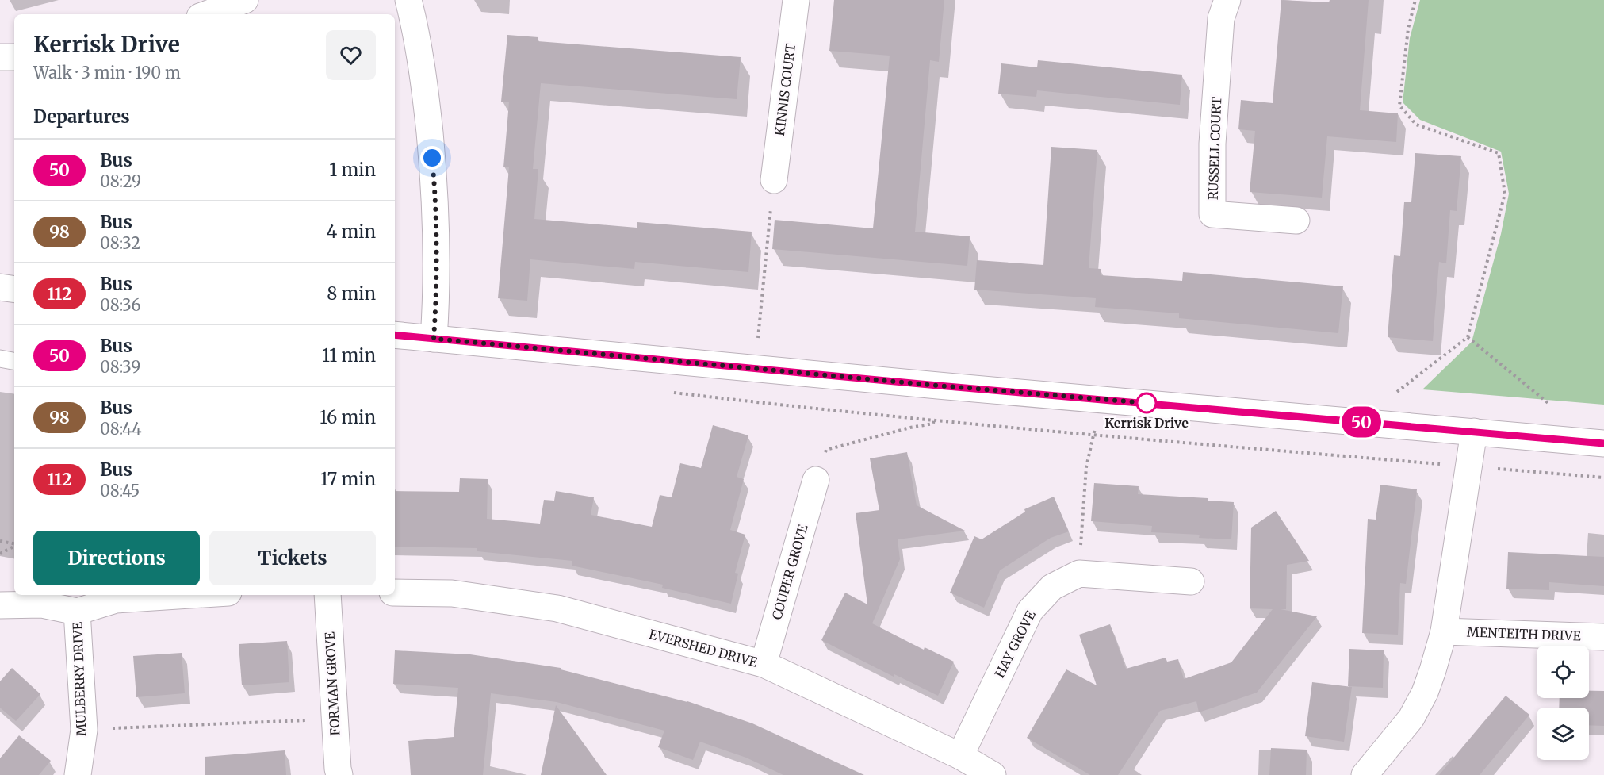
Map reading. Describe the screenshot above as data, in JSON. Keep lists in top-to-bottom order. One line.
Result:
{"streets":{"street":["KINNIS COURT","RUSSELL COURT","COUPER GROVE","MENTEITH DRIVE","HAY GROVE","EVERSHED DRIVE","MULBERRY DRIVE","FORMAN GROVE"]},"crossings":[["COUPER GROVE","EVERSHED DRIVE"],["HAY GROVE","EVERSHED DRIVE"]],"places":["Kerrisk Drive"],"lines":["bus line 50"],"page":{"on_map":"50","heading":[["Kerrisk Drive","Walk · 3 min · 190 m"],"Departures"],"list":[{"mark":"50","name":"Bus","note":"08:29","value":"1 min"},{"mark":"98","name":"Bus","note":"08:32","value":"4 min"},{"mark":"112","name":"Bus","note":"08:36","value":"8 min"},{"mark":"50","name":"Bus","note":"08:39","value":"11 min"},{"mark":"98","name":"Bus","note":"08:44","value":"16 min"},{"mark":"112","name":"Bus","note":"08:45","value":"17 min"}],"buttons":["Directions","Tickets"]}}
